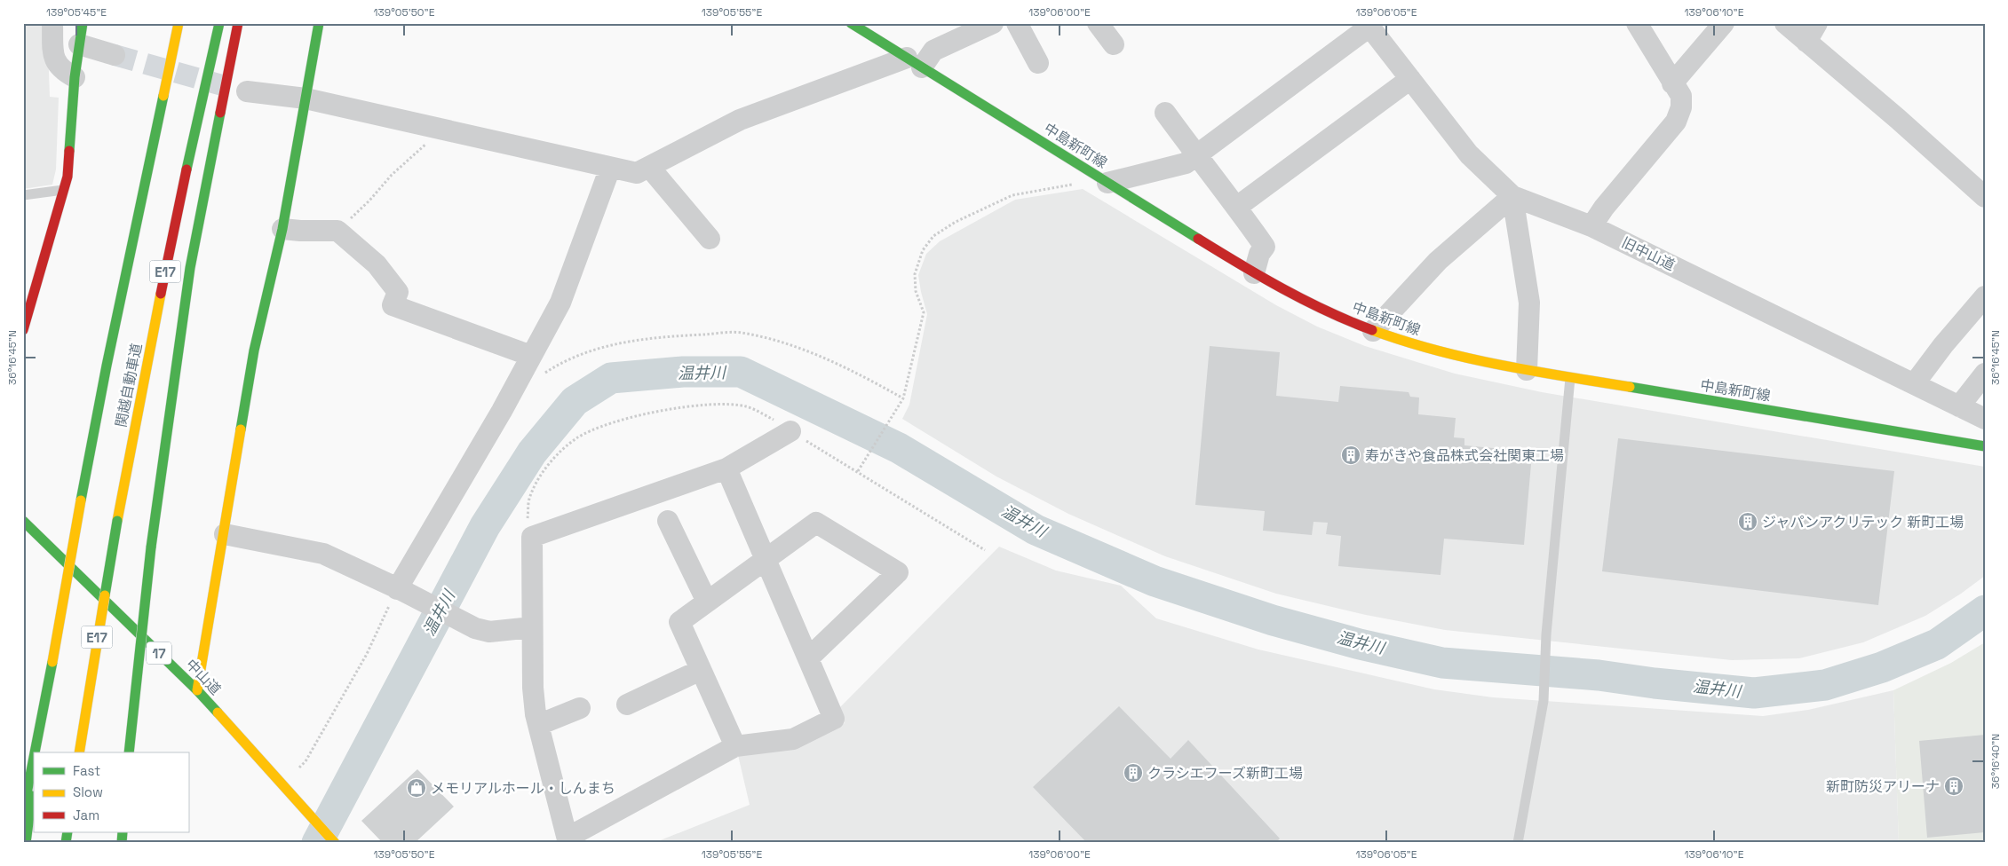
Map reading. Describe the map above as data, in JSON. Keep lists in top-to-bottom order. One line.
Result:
{"streets":{"main road":["中島新町線","E17","関越自動車道","17","中山道"],"street":["旧中山道"]},"water":["温井川"],"places":{"building":["寿がきや食品株式会社関東工場","ジャパンアクリテック 新町工場","クラシエフーズ新町工場","新町防災アリーナ"],"shop":["メモリアルホール・しんまち"]},"legend":["Fast","Slow","Jam"],"coordinates":["139°05'45\"E","139°05'50\"E","139°05'55\"E","139°06'00\"E","139°06'05\"E","139°06'10\"E","36°16'45\"N","36°16'40\"N"]}
